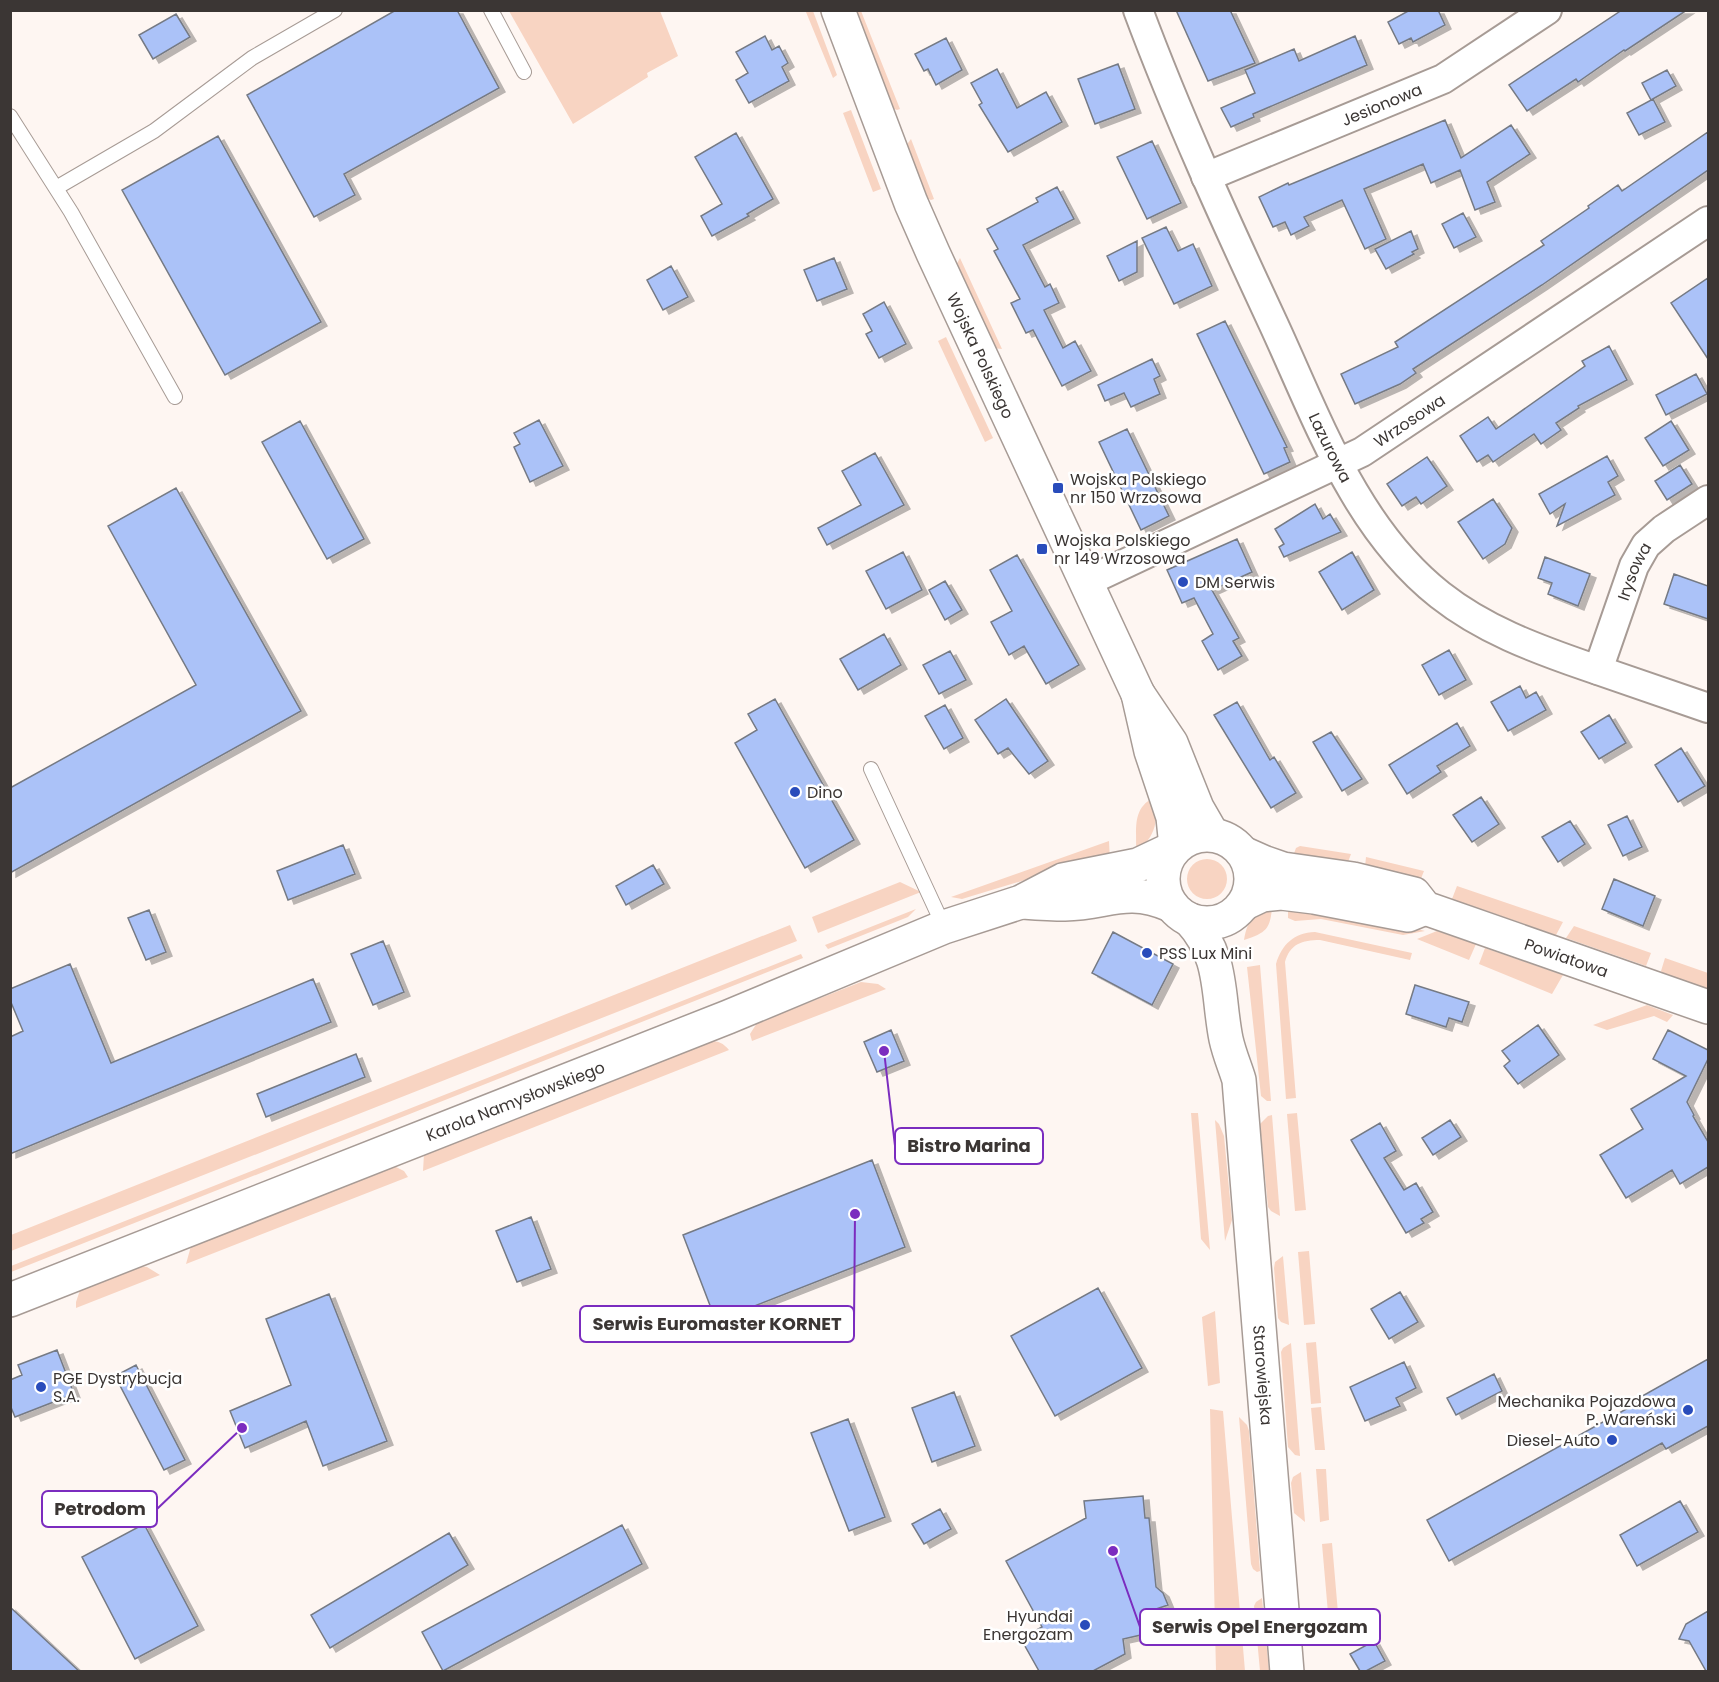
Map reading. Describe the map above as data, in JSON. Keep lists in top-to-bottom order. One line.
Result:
{"streets":{"street":["Jesionowa","Wojska Polskiego","Wrzosowa","Lazurowa","Irysowa","Powiatowa","Karola Namysłowskiego","Starowiejska"]},"crossings":[["Jesionowa","Lazurowa"],["Wojska Polskiego","Wrzosowa"],["Wojska Polskiego","Powiatowa"],["Wojska Polskiego","Karola Namysłowskiego"],["Wojska Polskiego","Starowiejska"],["Wrzosowa","Lazurowa"],["Lazurowa","Irysowa"],["Powiatowa","Karola Namysłowskiego"],["Powiatowa","Starowiejska"],["Karola Namysłowskiego","Starowiejska"]],"places":{"transit":["Wojska Polskiego nr 150 Wrzosowa","Wojska Polskiego nr 149 Wrzosowa"],"other":["DM Serwis","Dino","PSS Lux Mini","Bistro Marina","Serwis Euromaster KORNET","PGE Dystrybucja S.A.","Mechanika Pojazdowa P. Wareński","Petrodom","Diesel-Auto","Serwis Opel Energozam","Hyundai Energozam"]}}
